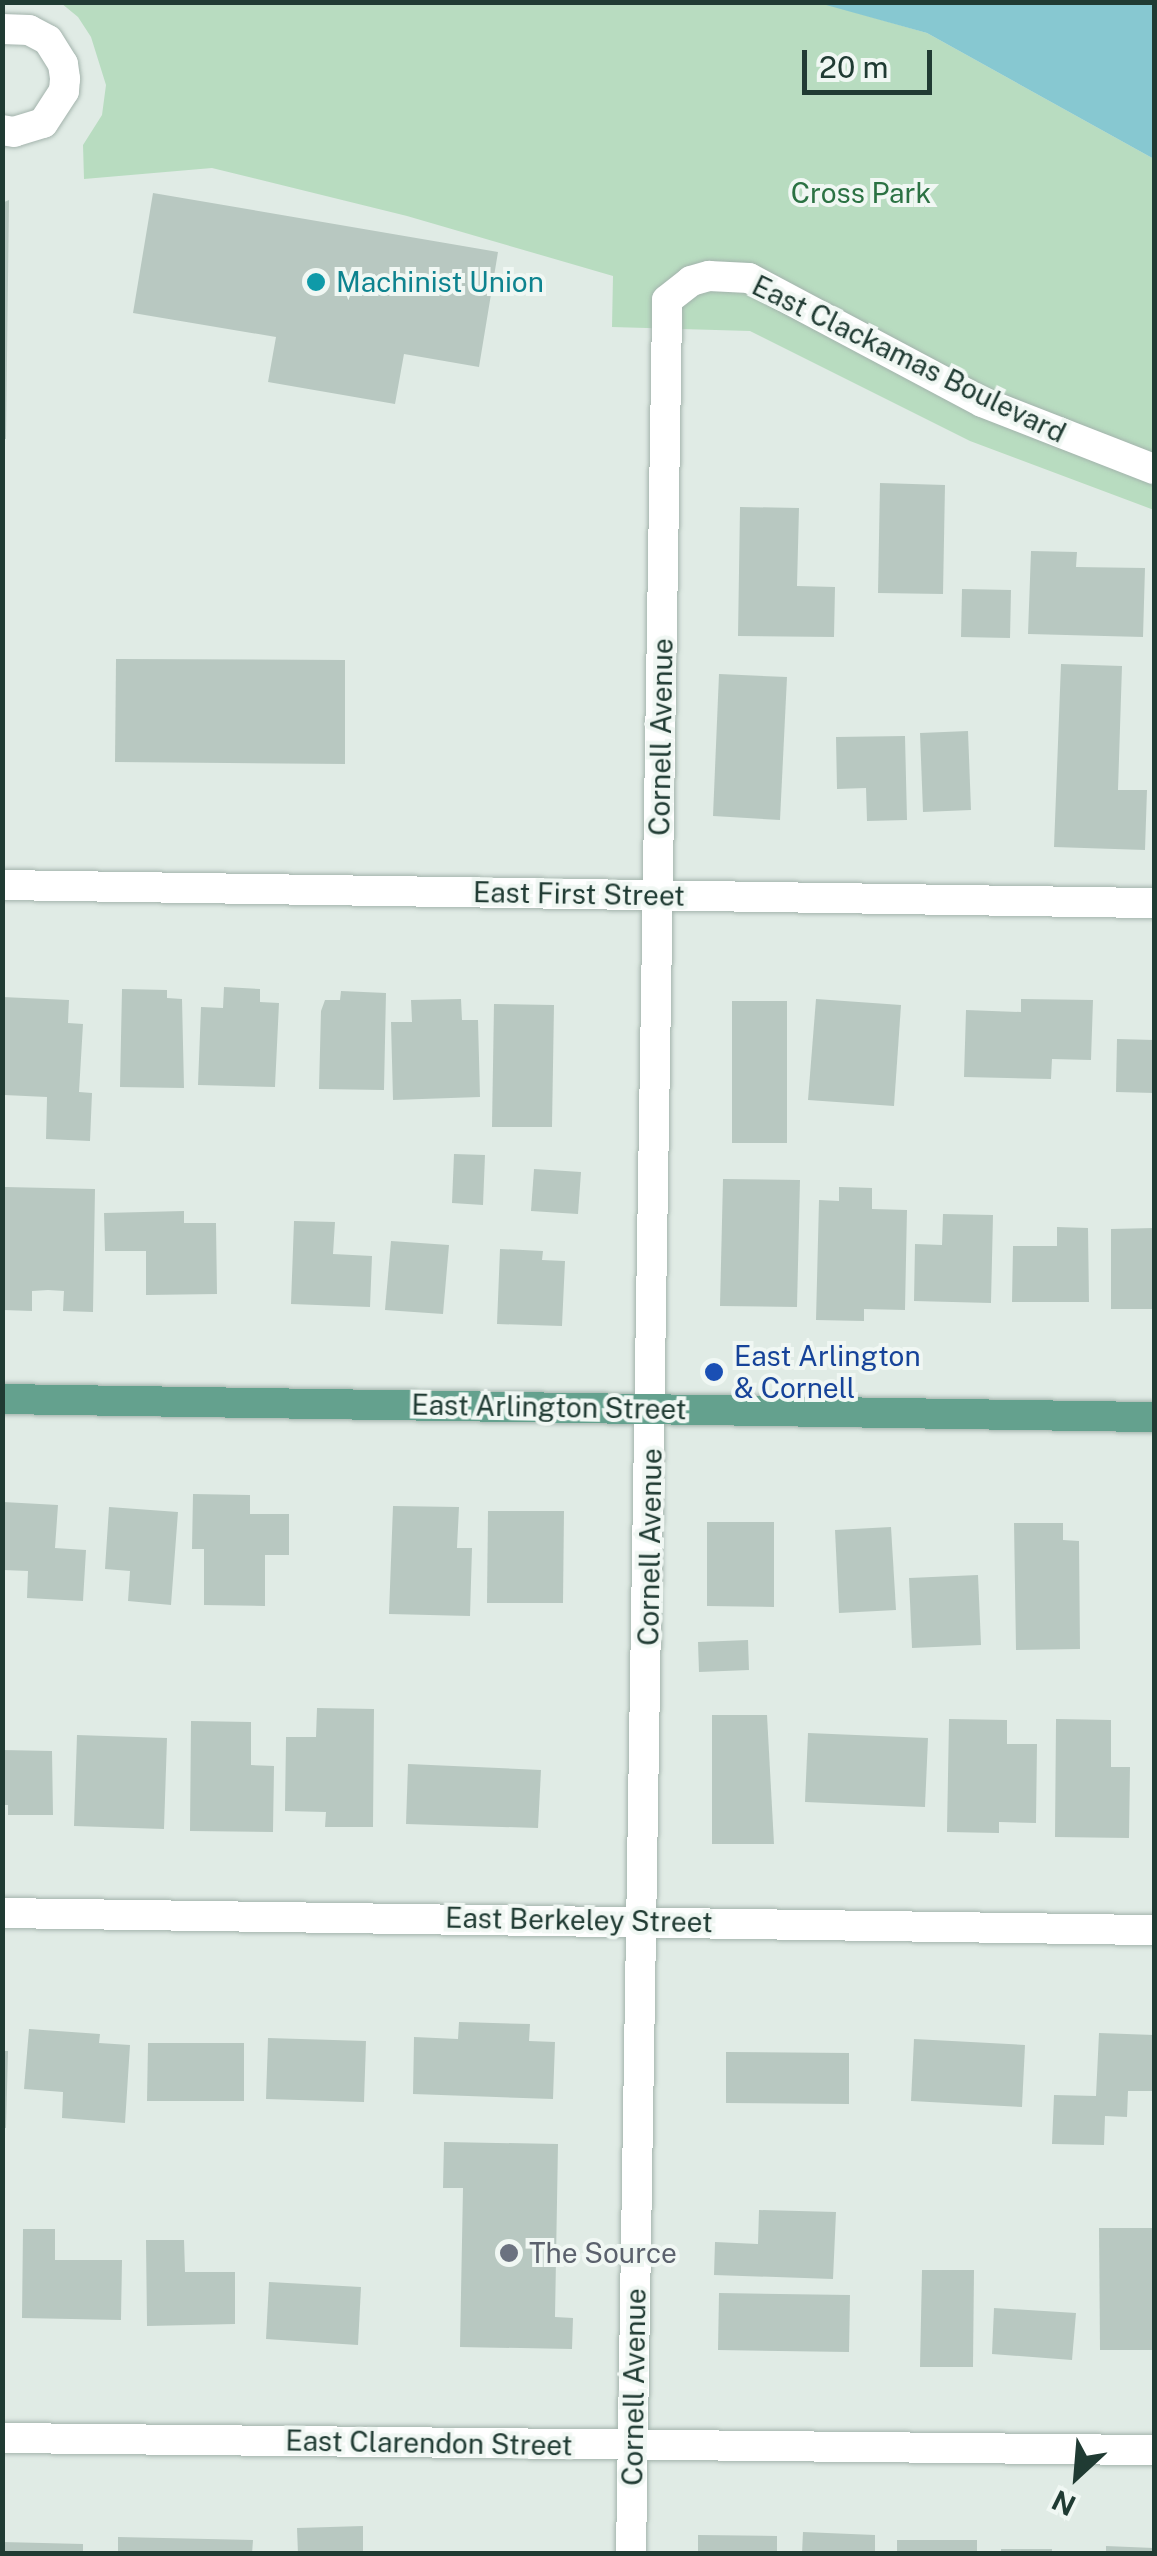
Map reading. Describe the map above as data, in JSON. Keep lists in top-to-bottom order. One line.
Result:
{"streets":{"main road":["East Arlington Street"],"street":["East Clackamas Boulevard","Cornell Avenue","East First Street","East Berkeley Street","East Clarendon Street"]},"crossings":[["East Clackamas Boulevard","Cornell Avenue"],["Cornell Avenue","East First Street"],["Cornell Avenue","East Arlington Street"],["Cornell Avenue","East Berkeley Street"],["Cornell Avenue","East Clarendon Street"]],"parks":["Cross Park"],"places":["Machinist Union","East Arlington & Cornell","The Source"],"scale_bar":"20 m","north":"bottom left"}
